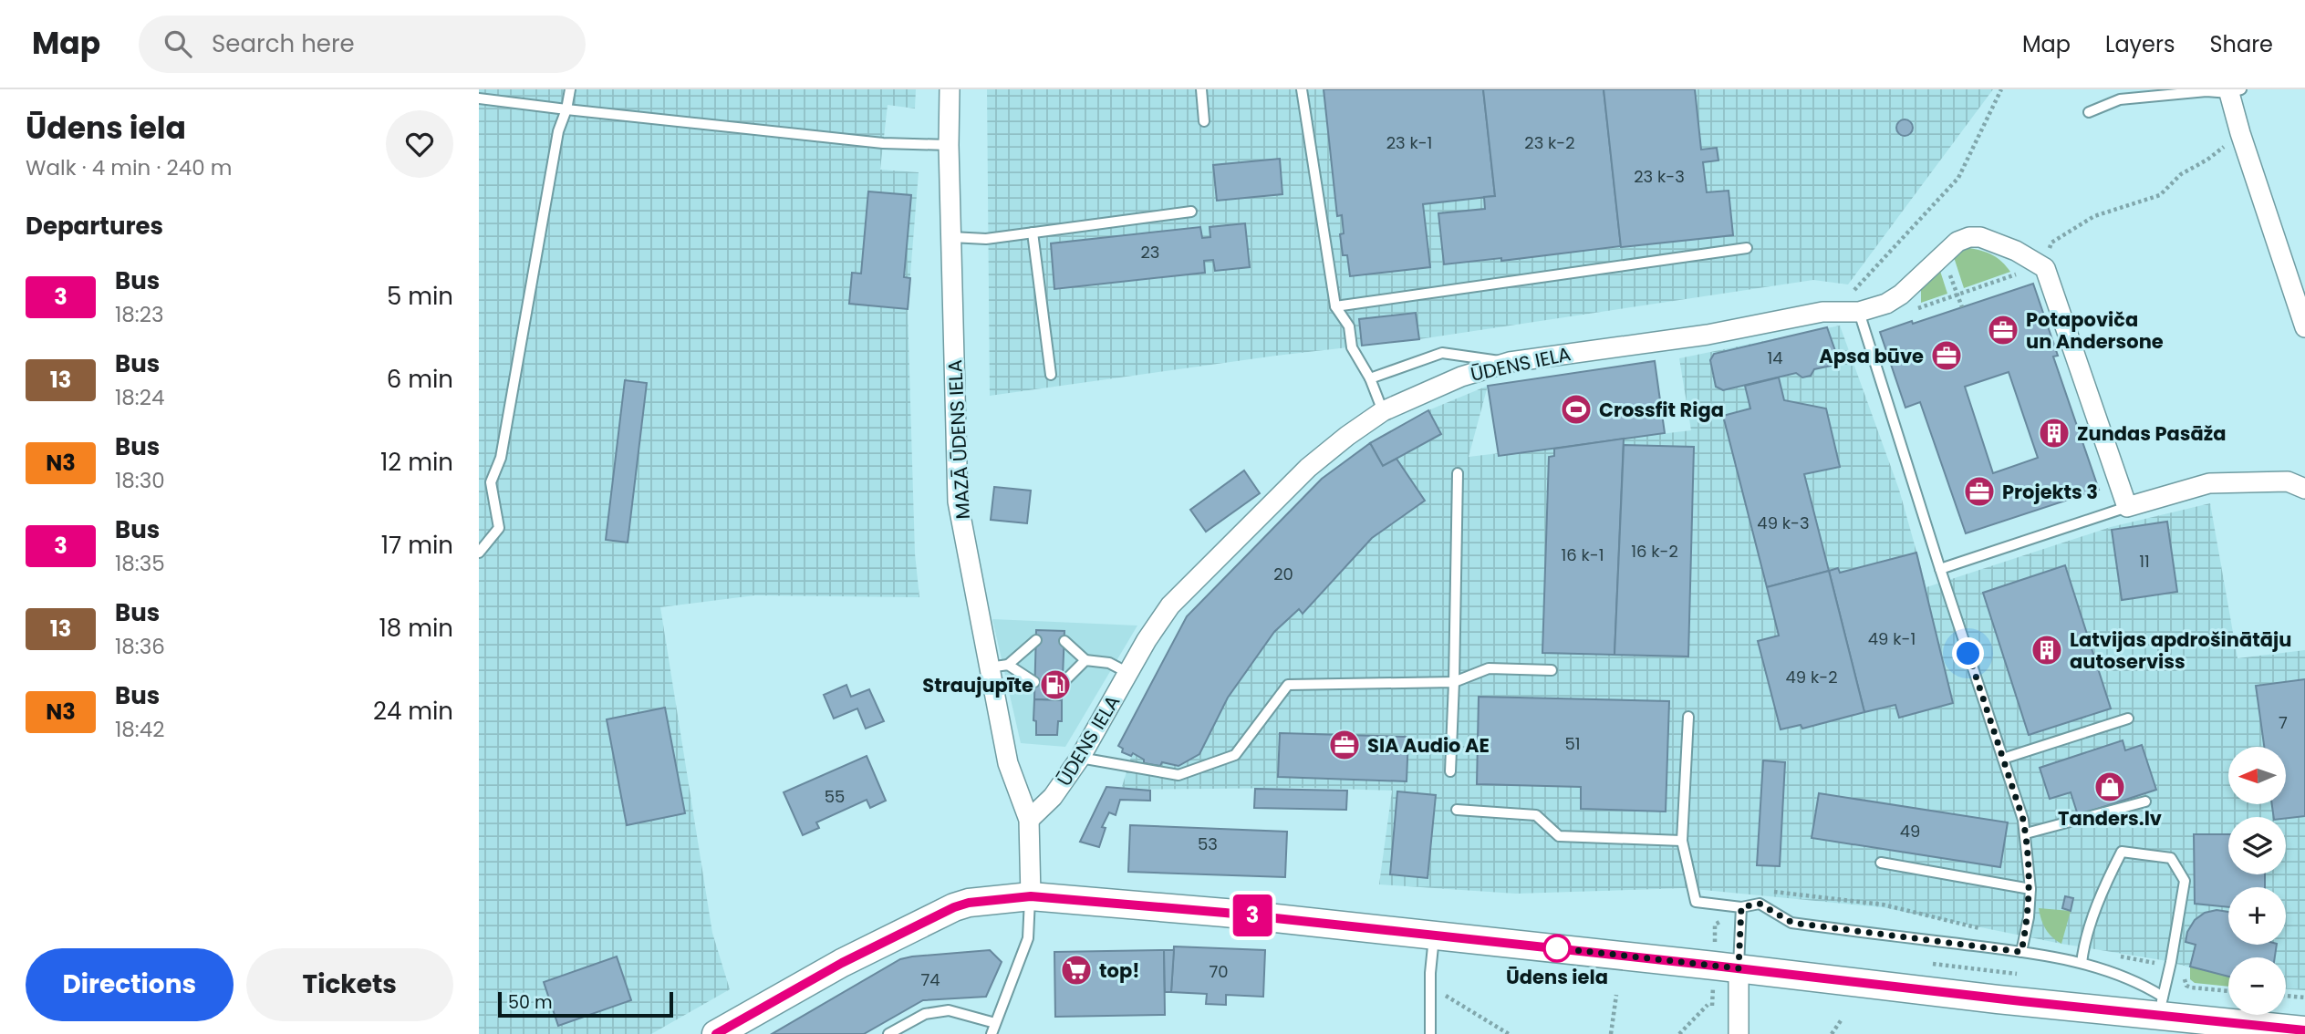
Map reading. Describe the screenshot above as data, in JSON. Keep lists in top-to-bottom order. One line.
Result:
{"streets":{"street":["ŪDENS IELA","MAZĀ ŪDENS IELA"]},"crossings":[["ŪDENS IELA","MAZĀ ŪDENS IELA"]],"places":{"office":["Potapoviča un Andersone","Apsa būve","Projekts 3","SIA Audio AE"],"sports":["Crossfit Riga"],"building":["Zundas Pasāža","Latvijas apdrošinātāju autoserviss"],"fuel station":["Straujupīte"],"shop":["Tanders.lv"],"other":["Ūdens iela"],"supermarket":["top!"]},"lines":["bus line 3"],"house_numbers":["23 k-1","23 k-2","23 k-3","23","14","49 k-3","16 k-2","16 k-1","11","20","49 k-1","49 k-2","7","51","55","49","53","70","74"],"scale_bar":"50 m","north":"left","page":{"header":"Map","search":"Search here","nav":["Map","Layers","Share"],"heading":[["Ūdens iela","Walk · 4 min · 240 m"],"Departures"],"on_map":"3","list":[{"mark":"3","name":"Bus","note":"18:23","value":"5 min"},{"mark":"13","name":"Bus","note":"18:24","value":"6 min"},{"mark":"N3","name":"Bus","note":"18:30","value":"12 min"},{"mark":"3","name":"Bus","note":"18:35","value":"17 min"},{"mark":"13","name":"Bus","note":"18:36","value":"18 min"},{"mark":"N3","name":"Bus","note":"18:42","value":"24 min"}],"map_buttons":["+","−"],"buttons":["Directions","Tickets"],"scale":"50 m"}}
